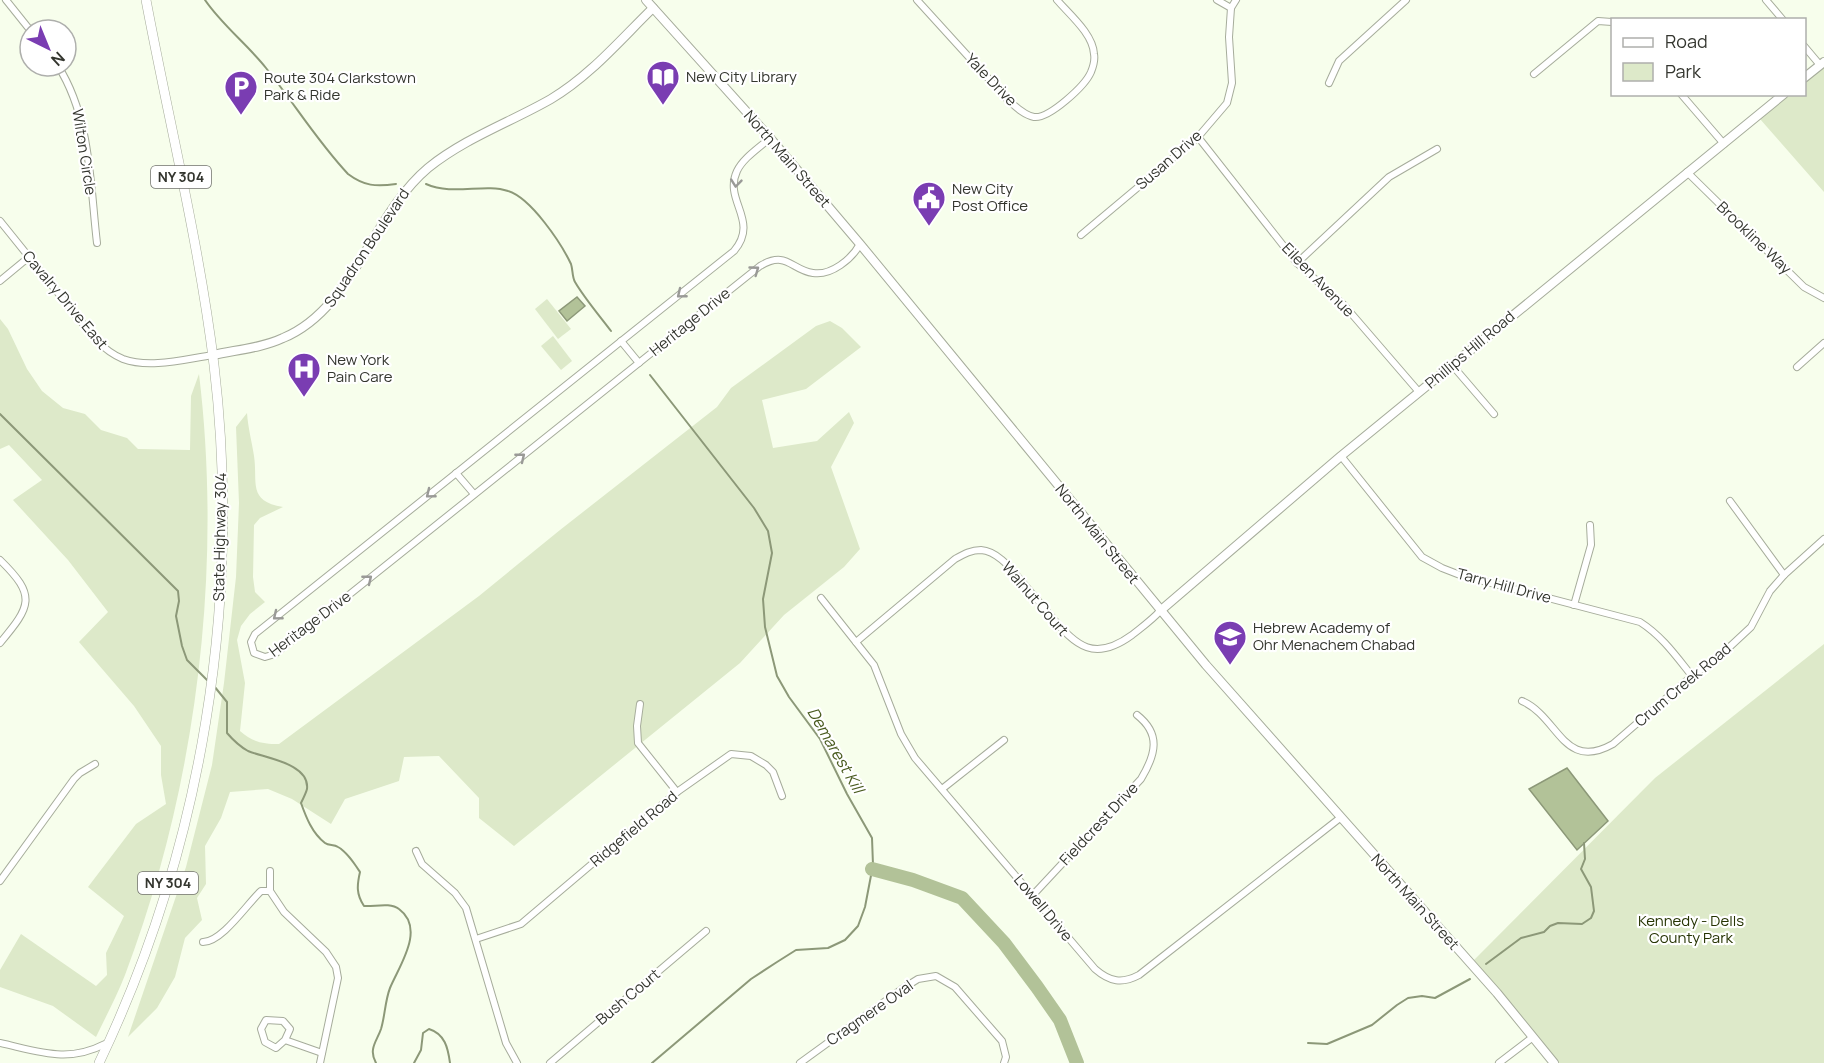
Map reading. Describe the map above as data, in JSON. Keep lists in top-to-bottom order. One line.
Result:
{"streets":{"main road":["NY 304","State Highway 304"],"street":["Yale Drive","Wilton Circle","North Main Street","Susan Drive","Brookline Way","Squadron Boulevard","Eileen Avenue","Cavalry Drive East","Heritage Drive","Phillips Hill Road","Tarry Hill Drive","Walnut Court","Crum Creek Road","Fieldcrest Drive","Ridgefield Road","Lowell Drive","Bush Court","Cragmere Oval"]},"crossings":[["North Main Street","Squadron Boulevard"],["North Main Street","Heritage Drive"],["North Main Street","Phillips Hill Road"],["North Main Street","Walnut Court"],["North Main Street","Lowell Drive"],["Susan Drive","Eileen Avenue"],["Brookline Way","Phillips Hill Road"],["Squadron Boulevard","Cavalry Drive East"],["Squadron Boulevard","State Highway 304"],["Eileen Avenue","Phillips Hill Road"],["Cavalry Drive East","State Highway 304"],["Phillips Hill Road","Tarry Hill Drive"],["Phillips Hill Road","Walnut Court"],["Tarry Hill Drive","Crum Creek Road"],["Walnut Court","Lowell Drive"],["Fieldcrest Drive","Lowell Drive"]],"water":["Demarest Kill"],"parks":["Kennedy - Dells County Park"],"places":{"library":["New City Library"],"parking":["Route 304 Clarkstown Park & Ride"],"public building":["New City Post Office"],"hospital":["New York Pain Care"],"school or university":["Hebrew Academy of Ohr Menachem Chabad"]},"legend":["Road","Park"],"north":"bottom right"}
